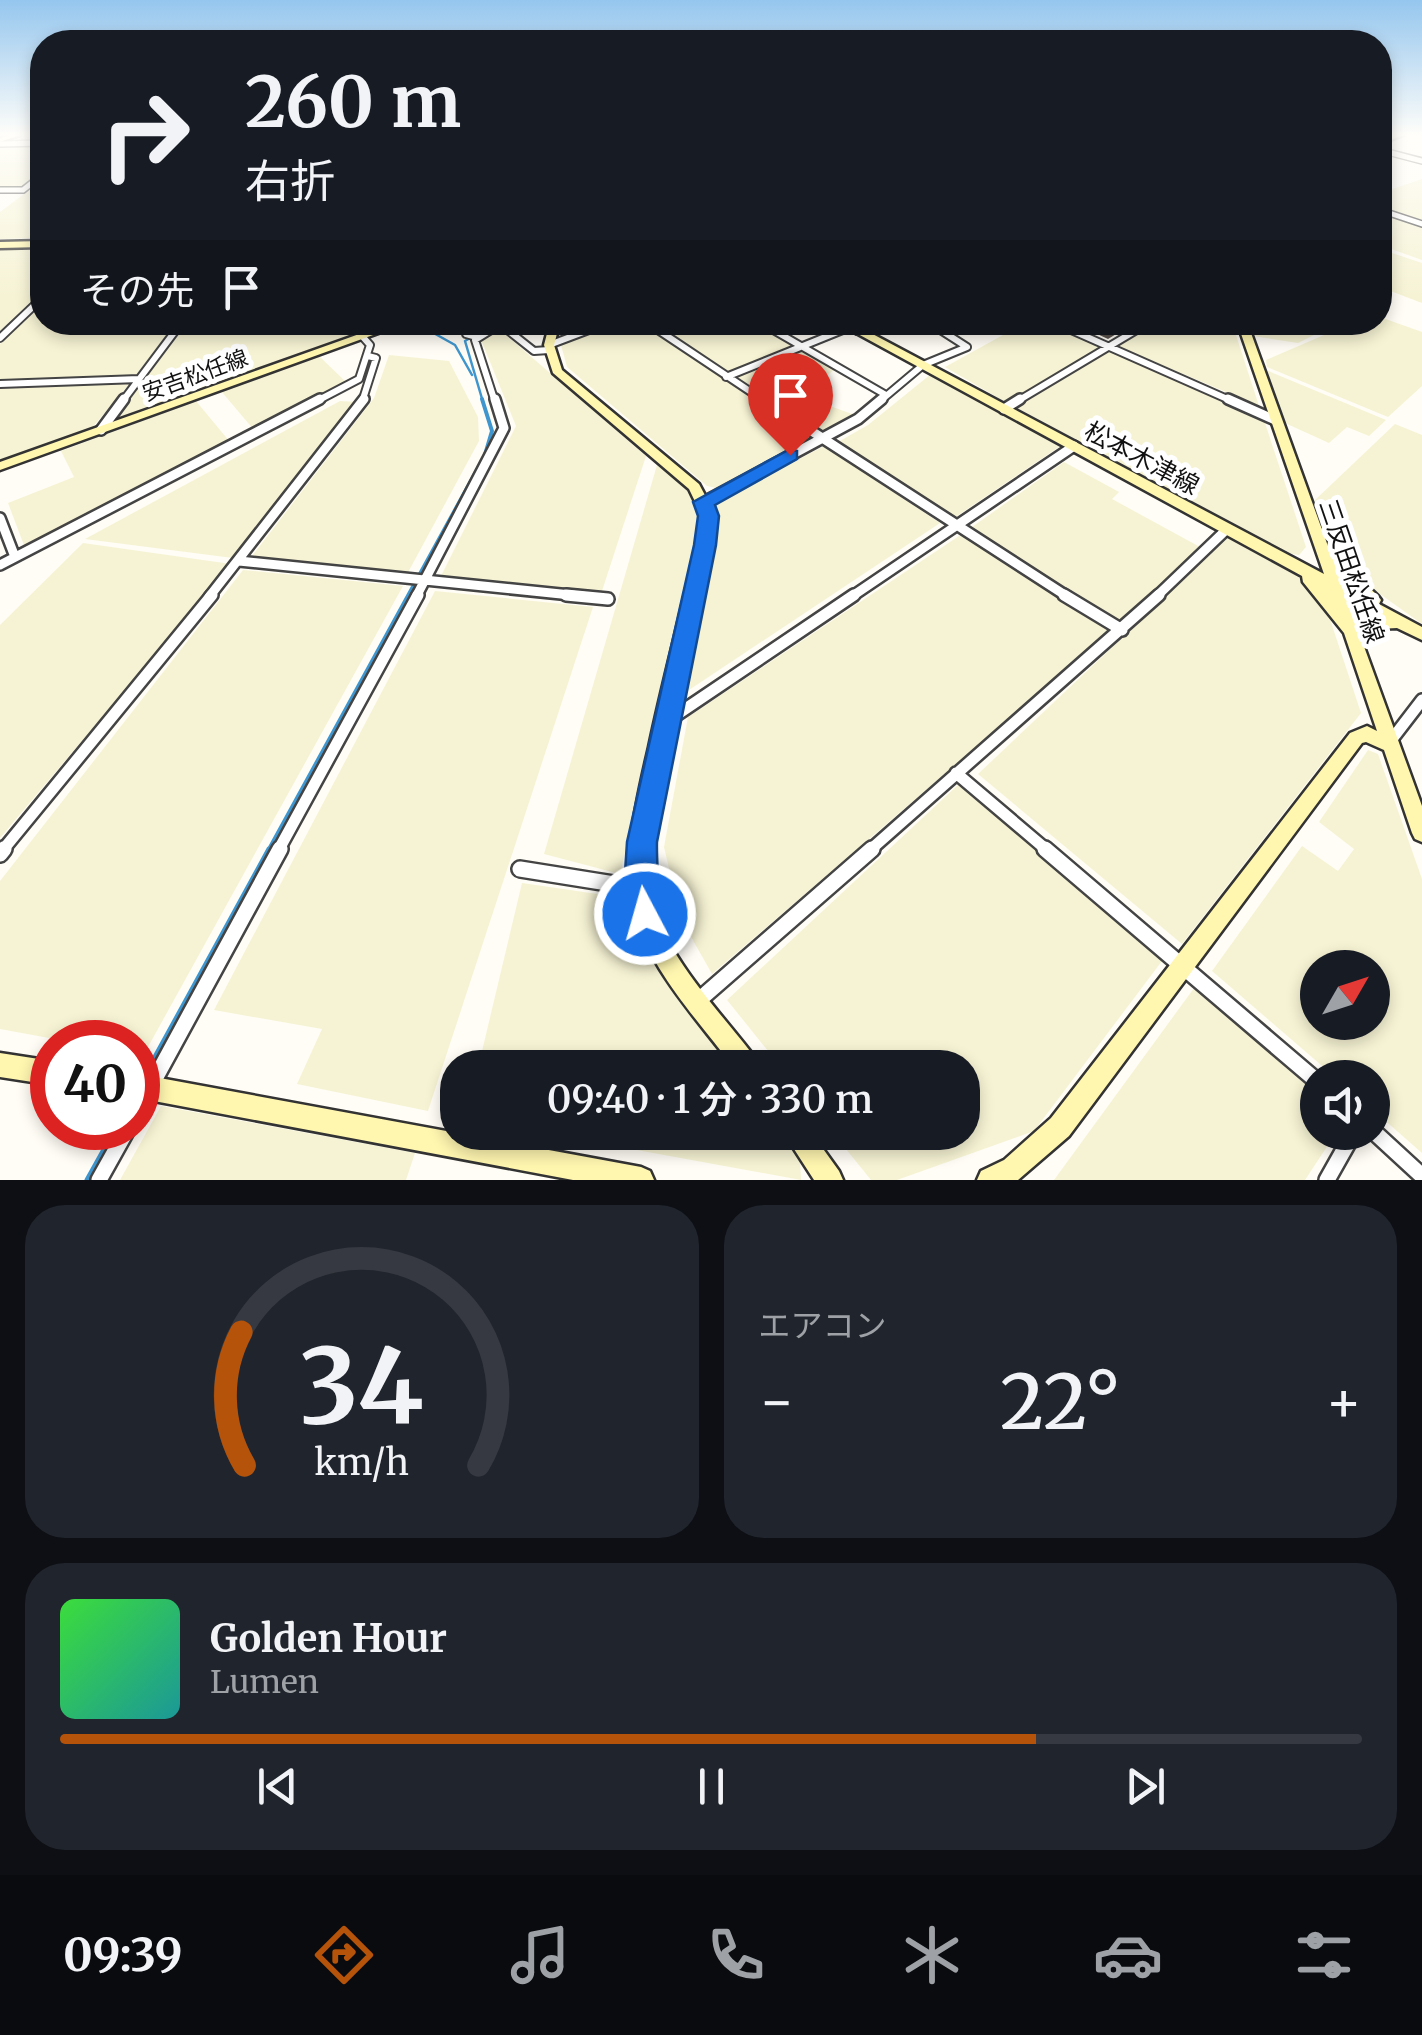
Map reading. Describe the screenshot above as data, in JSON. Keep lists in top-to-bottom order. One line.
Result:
{"streets":{"main road":["安吉松任線","松本木津線","三反田松任線"]},"crossings":[["松本木津線","三反田松任線"]],"north":"top right","page":{"turn":["260 m","右折"],"then":"その先","limit":"40","trip":"09:40 · 1 分 · 330 m","tile":"エアコン","heat":["−","22°","+"],"song":["Golden Hour","Lumen"],"tabs":"09:39","gauge":["34","km/h"]}}
